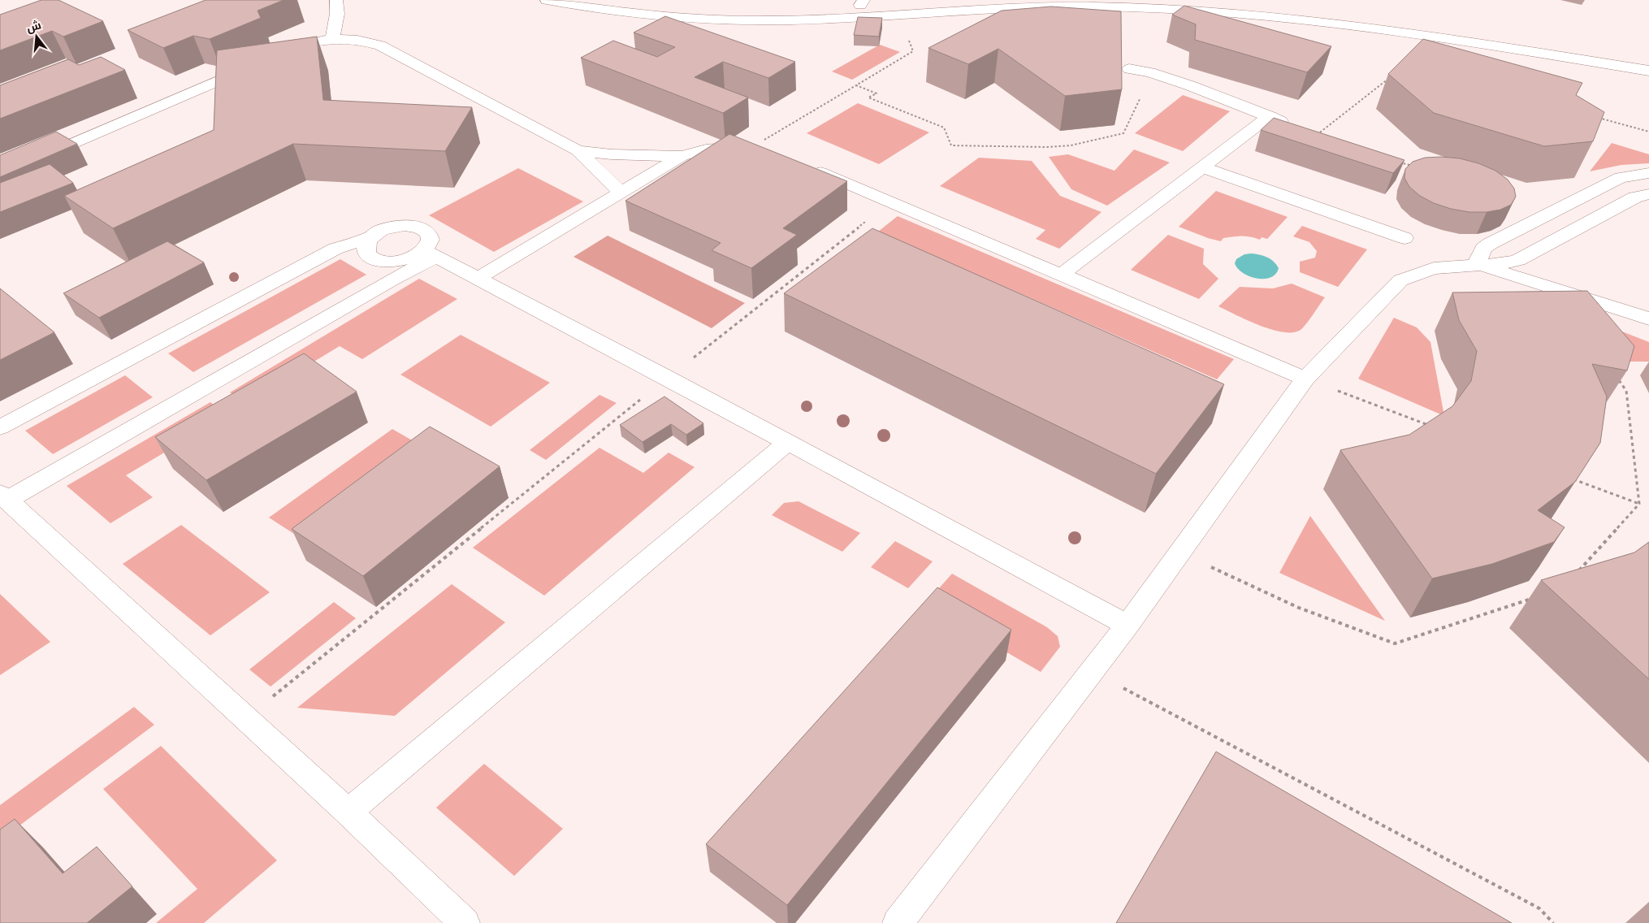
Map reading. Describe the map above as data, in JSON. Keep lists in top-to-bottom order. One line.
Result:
{"north":"top"}
